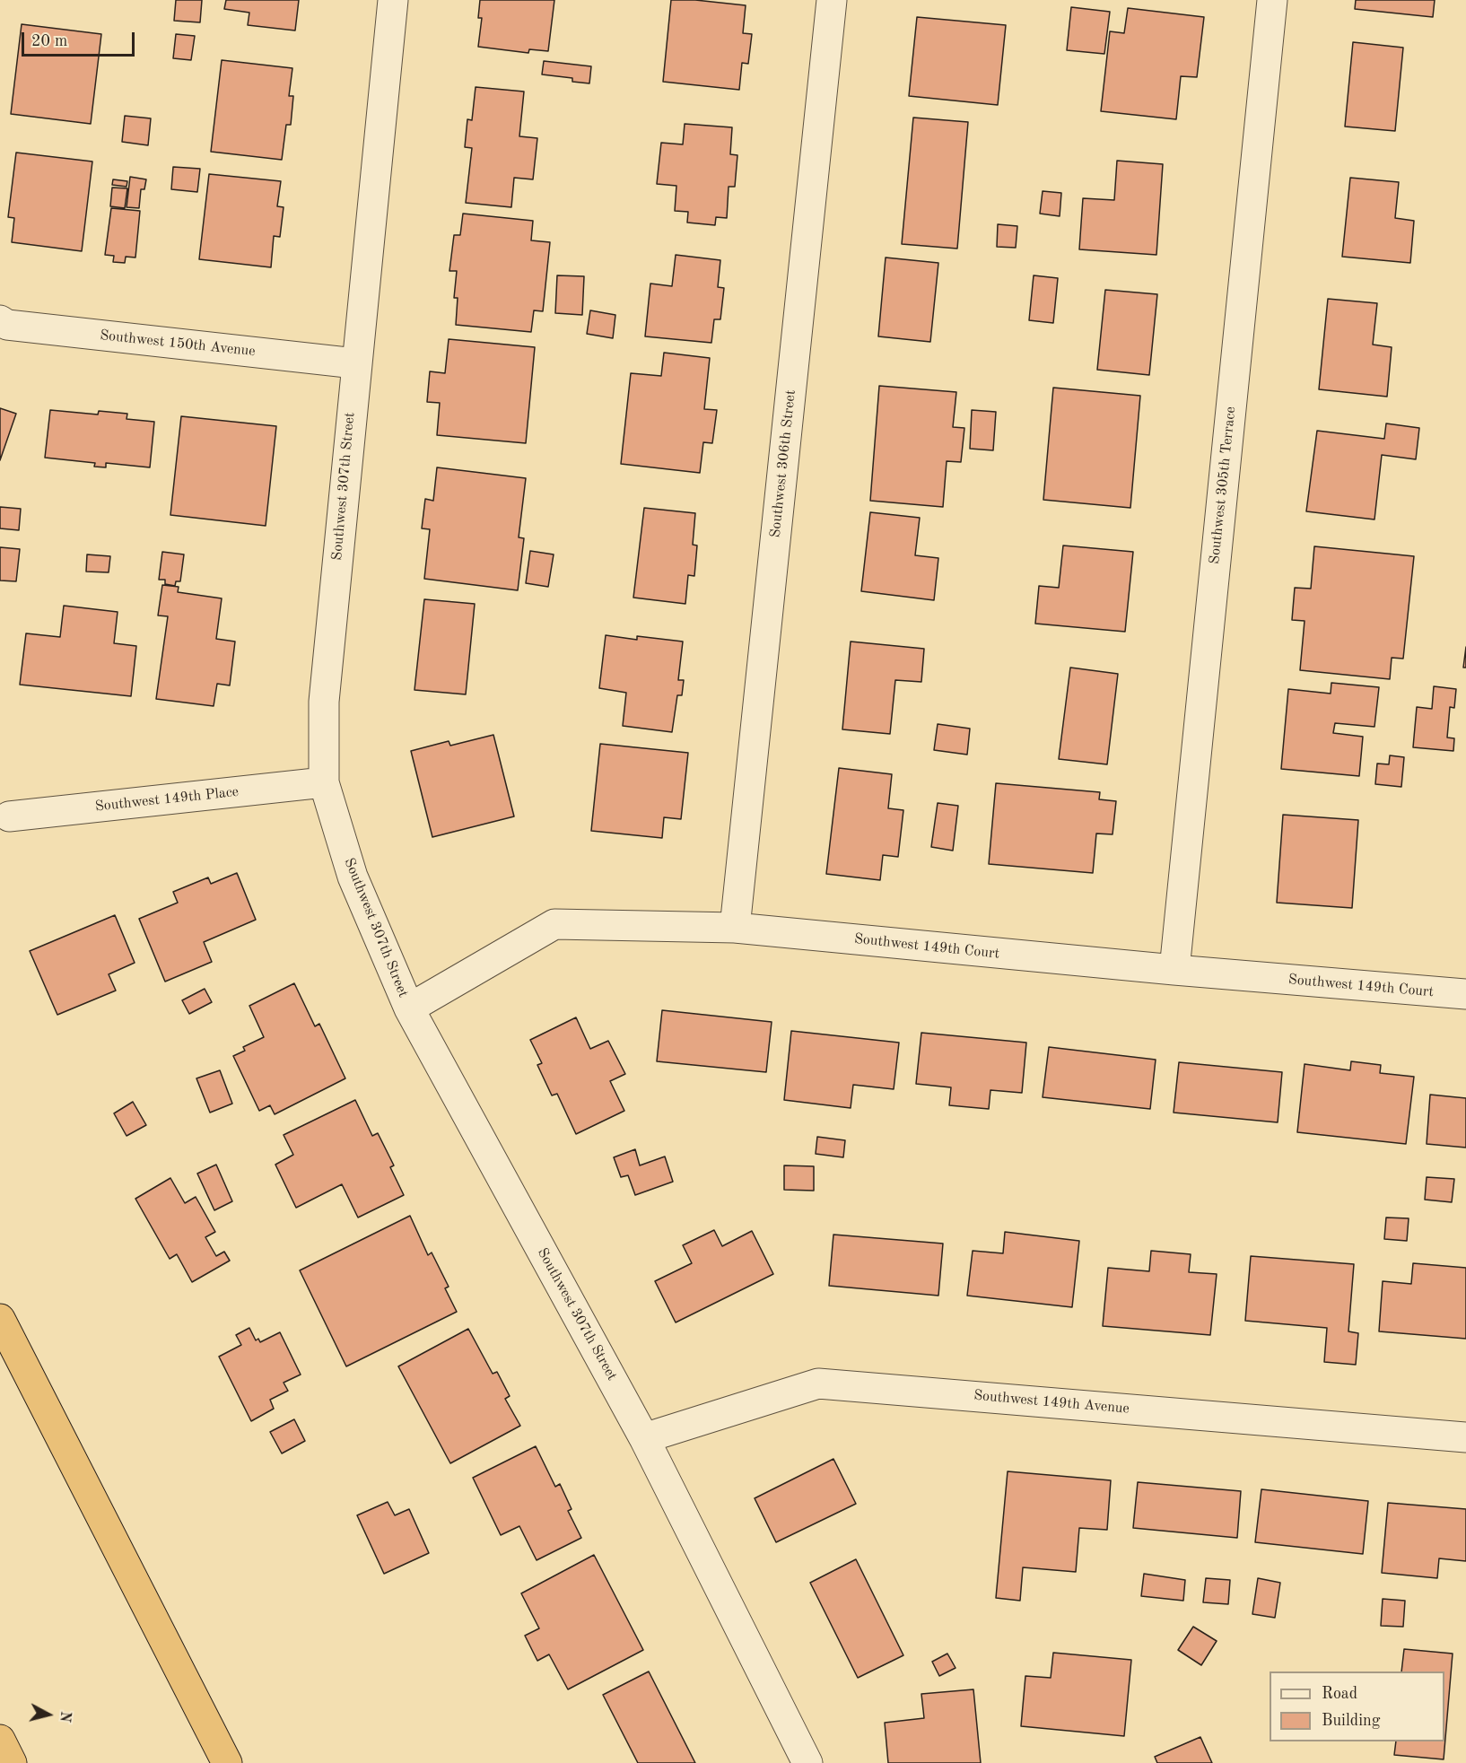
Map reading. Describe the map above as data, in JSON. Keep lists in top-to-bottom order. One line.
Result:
{"streets":{"street":["Southwest 150th Avenue","Southwest 306th Street","Southwest 305th Terrace","Southwest 307th Street","Southwest 149th Place","Southwest 149th Court","Southwest 149th Avenue"]},"crossings":[["Southwest 150th Avenue","Southwest 307th Street"],["Southwest 306th Street","Southwest 149th Court"],["Southwest 305th Terrace","Southwest 149th Court"],["Southwest 307th Street","Southwest 149th Place"],["Southwest 307th Street","Southwest 149th Court"],["Southwest 307th Street","Southwest 149th Avenue"]],"legend":["Road","Building"],"scale_bar":"20 m","north":"right"}
